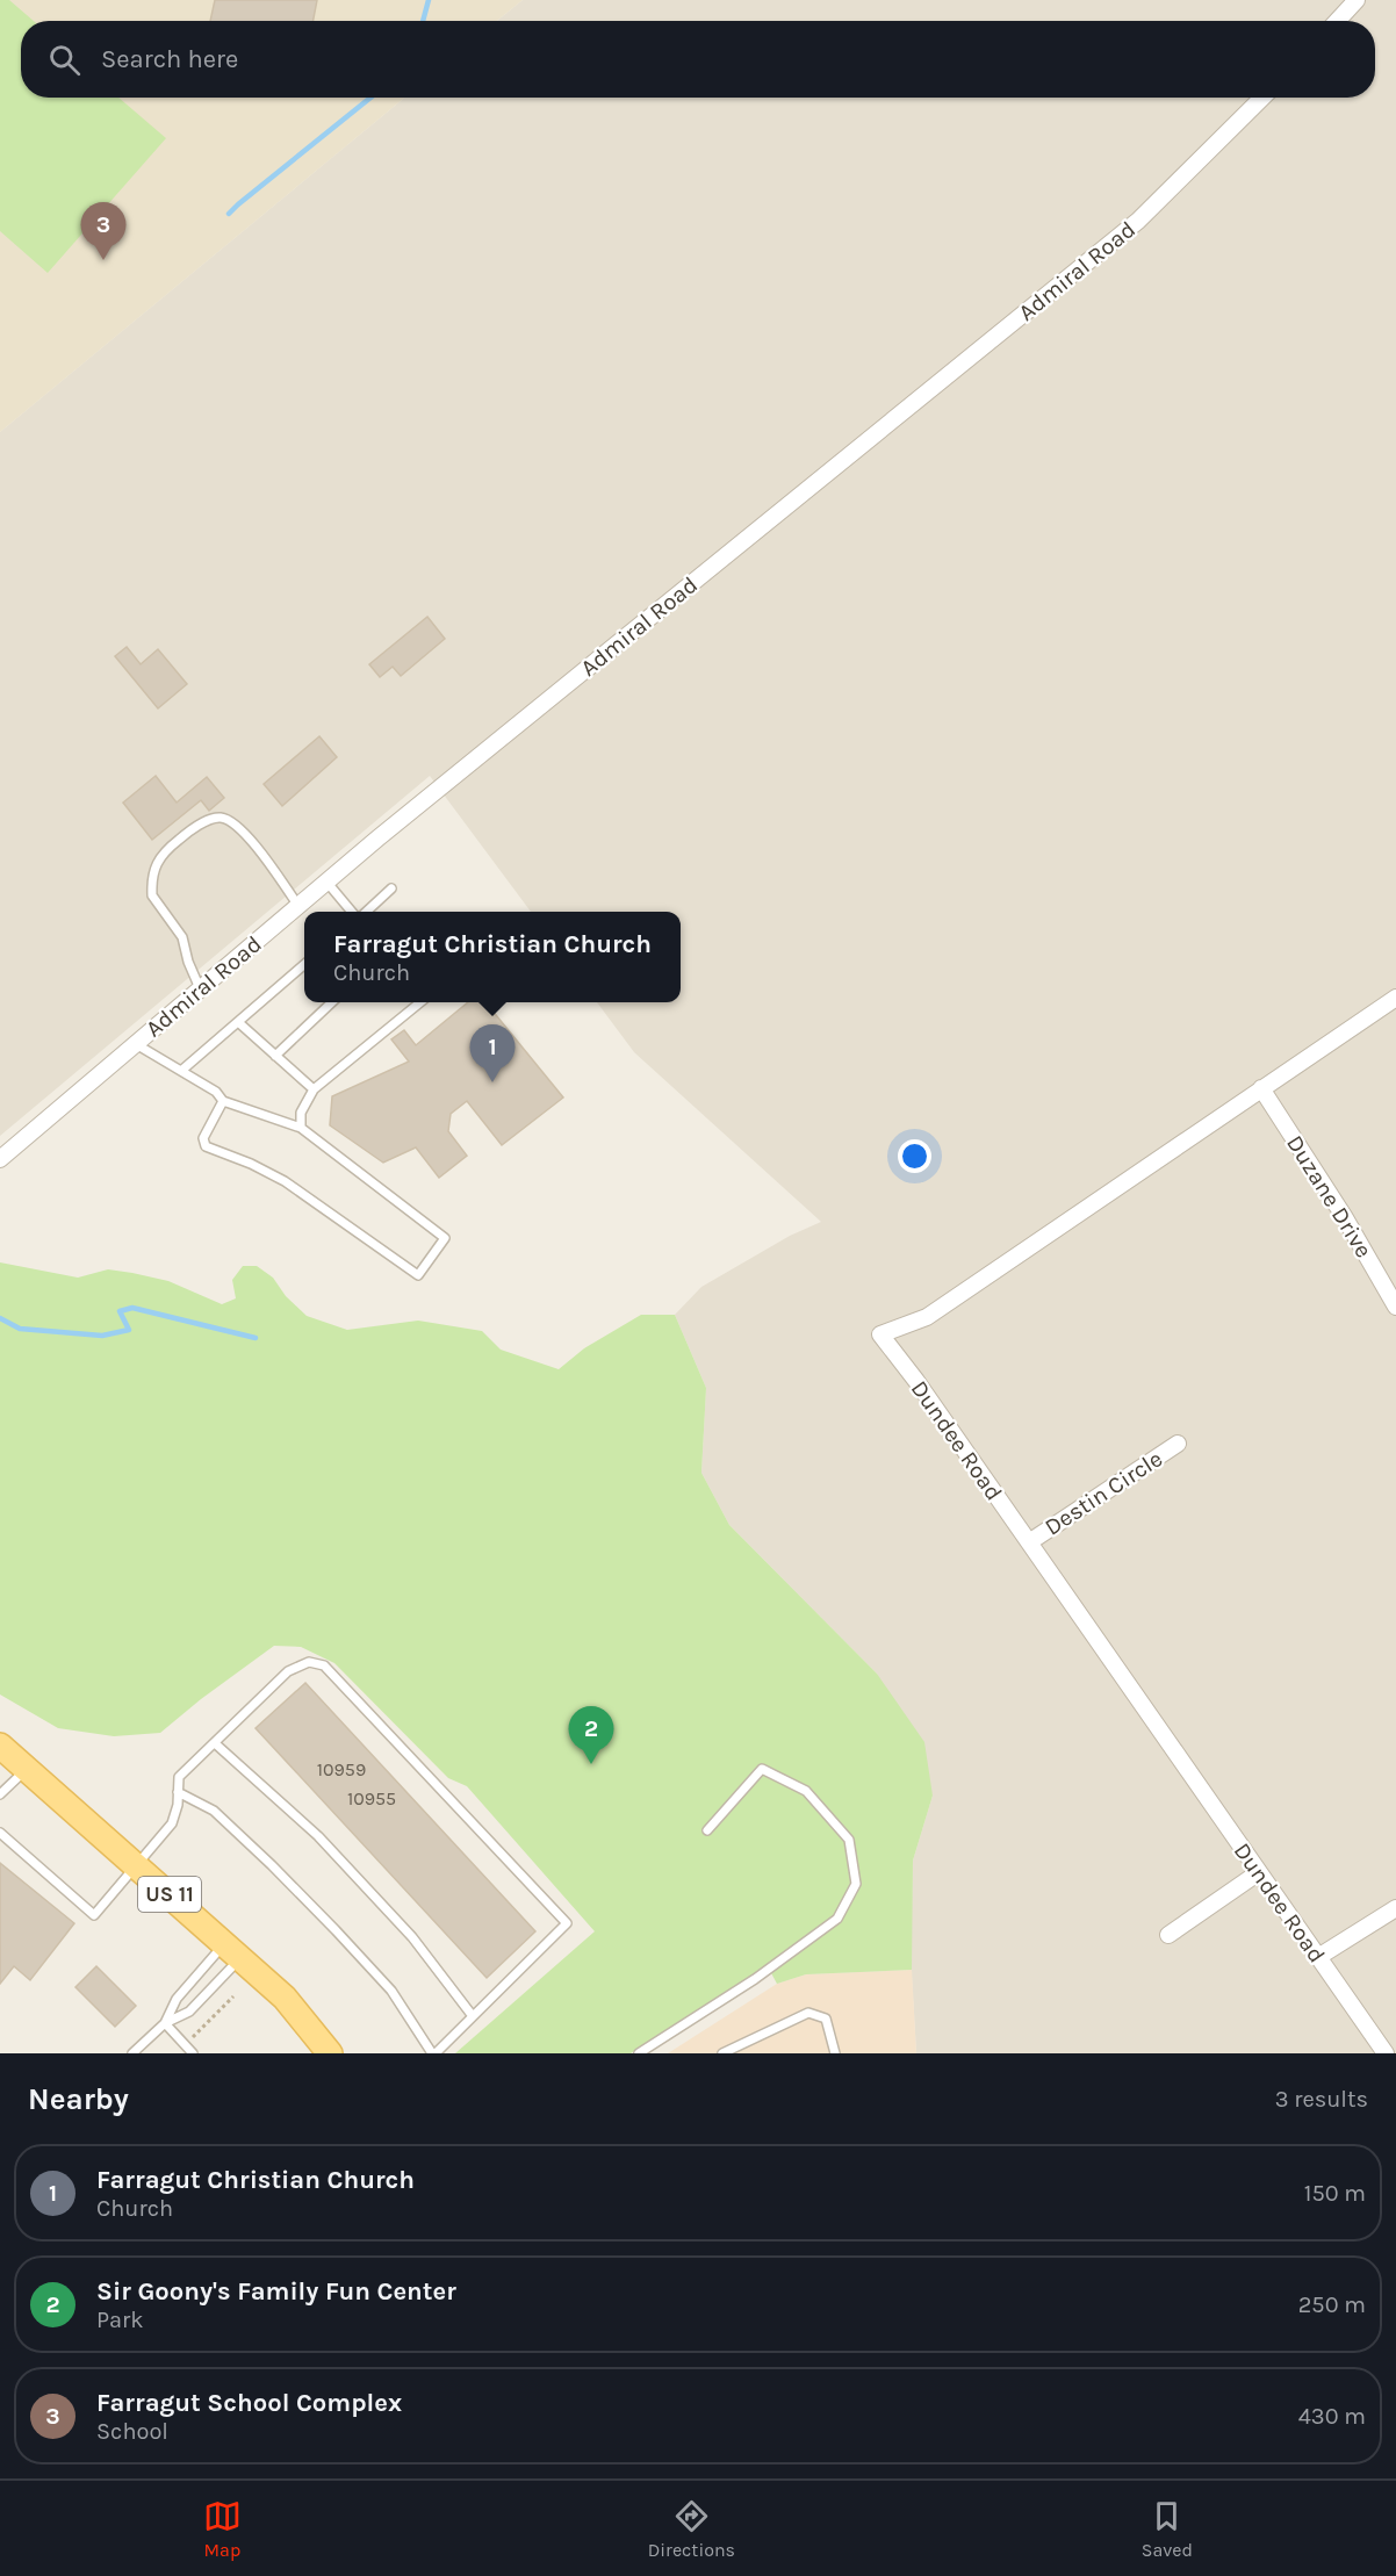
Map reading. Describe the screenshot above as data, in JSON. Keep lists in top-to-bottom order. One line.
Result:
{"streets":{"main road":["US 11"],"street":["Admiral Road","Duzane Drive","Dundee Road","Destin Circle"]},"crossings":[["Duzane Drive","Dundee Road"],["Dundee Road","Destin Circle"]],"house_numbers":["10959","10955"],"page":{"search":"Search here","pins":["3","1","2"],"popup":["Farragut Christian Church","Church"],"heading":["Nearby","3 results"],"list":[{"mark":"1","name":"Farragut Christian Church","note":"Church","value":"150 m"},{"mark":"2","name":"Sir Goony's Family Fun Center","note":"Park","value":"250 m"},{"mark":"3","name":"Farragut School Complex","note":"School","value":"430 m"}],"nav":["Map","Directions","Saved"]}}
